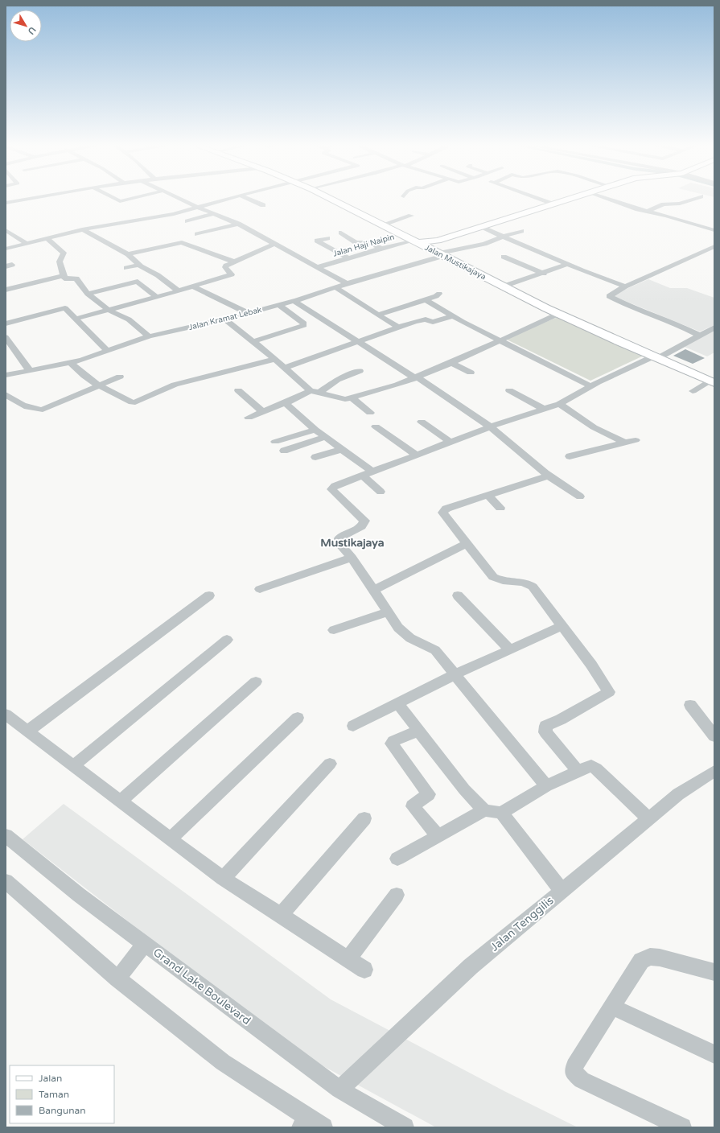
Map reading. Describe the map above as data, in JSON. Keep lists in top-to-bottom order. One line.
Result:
{"streets":{"main road":["Jalan Mustikajaya"],"street":["Jalan Haji Naipin","Jalan Kramat Lebak","Jalan Tenggilis","Grand Lake Boulevard"]},"crossings":[["Jalan Haji Naipin","Jalan Mustikajaya"],["Jalan Mustikajaya","Jalan Kramat Lebak"],["Jalan Tenggilis","Grand Lake Boulevard"]],"districts":["Mustikajaya"],"legend":["Jalan","Taman","Bangunan"],"north":"bottom right"}
